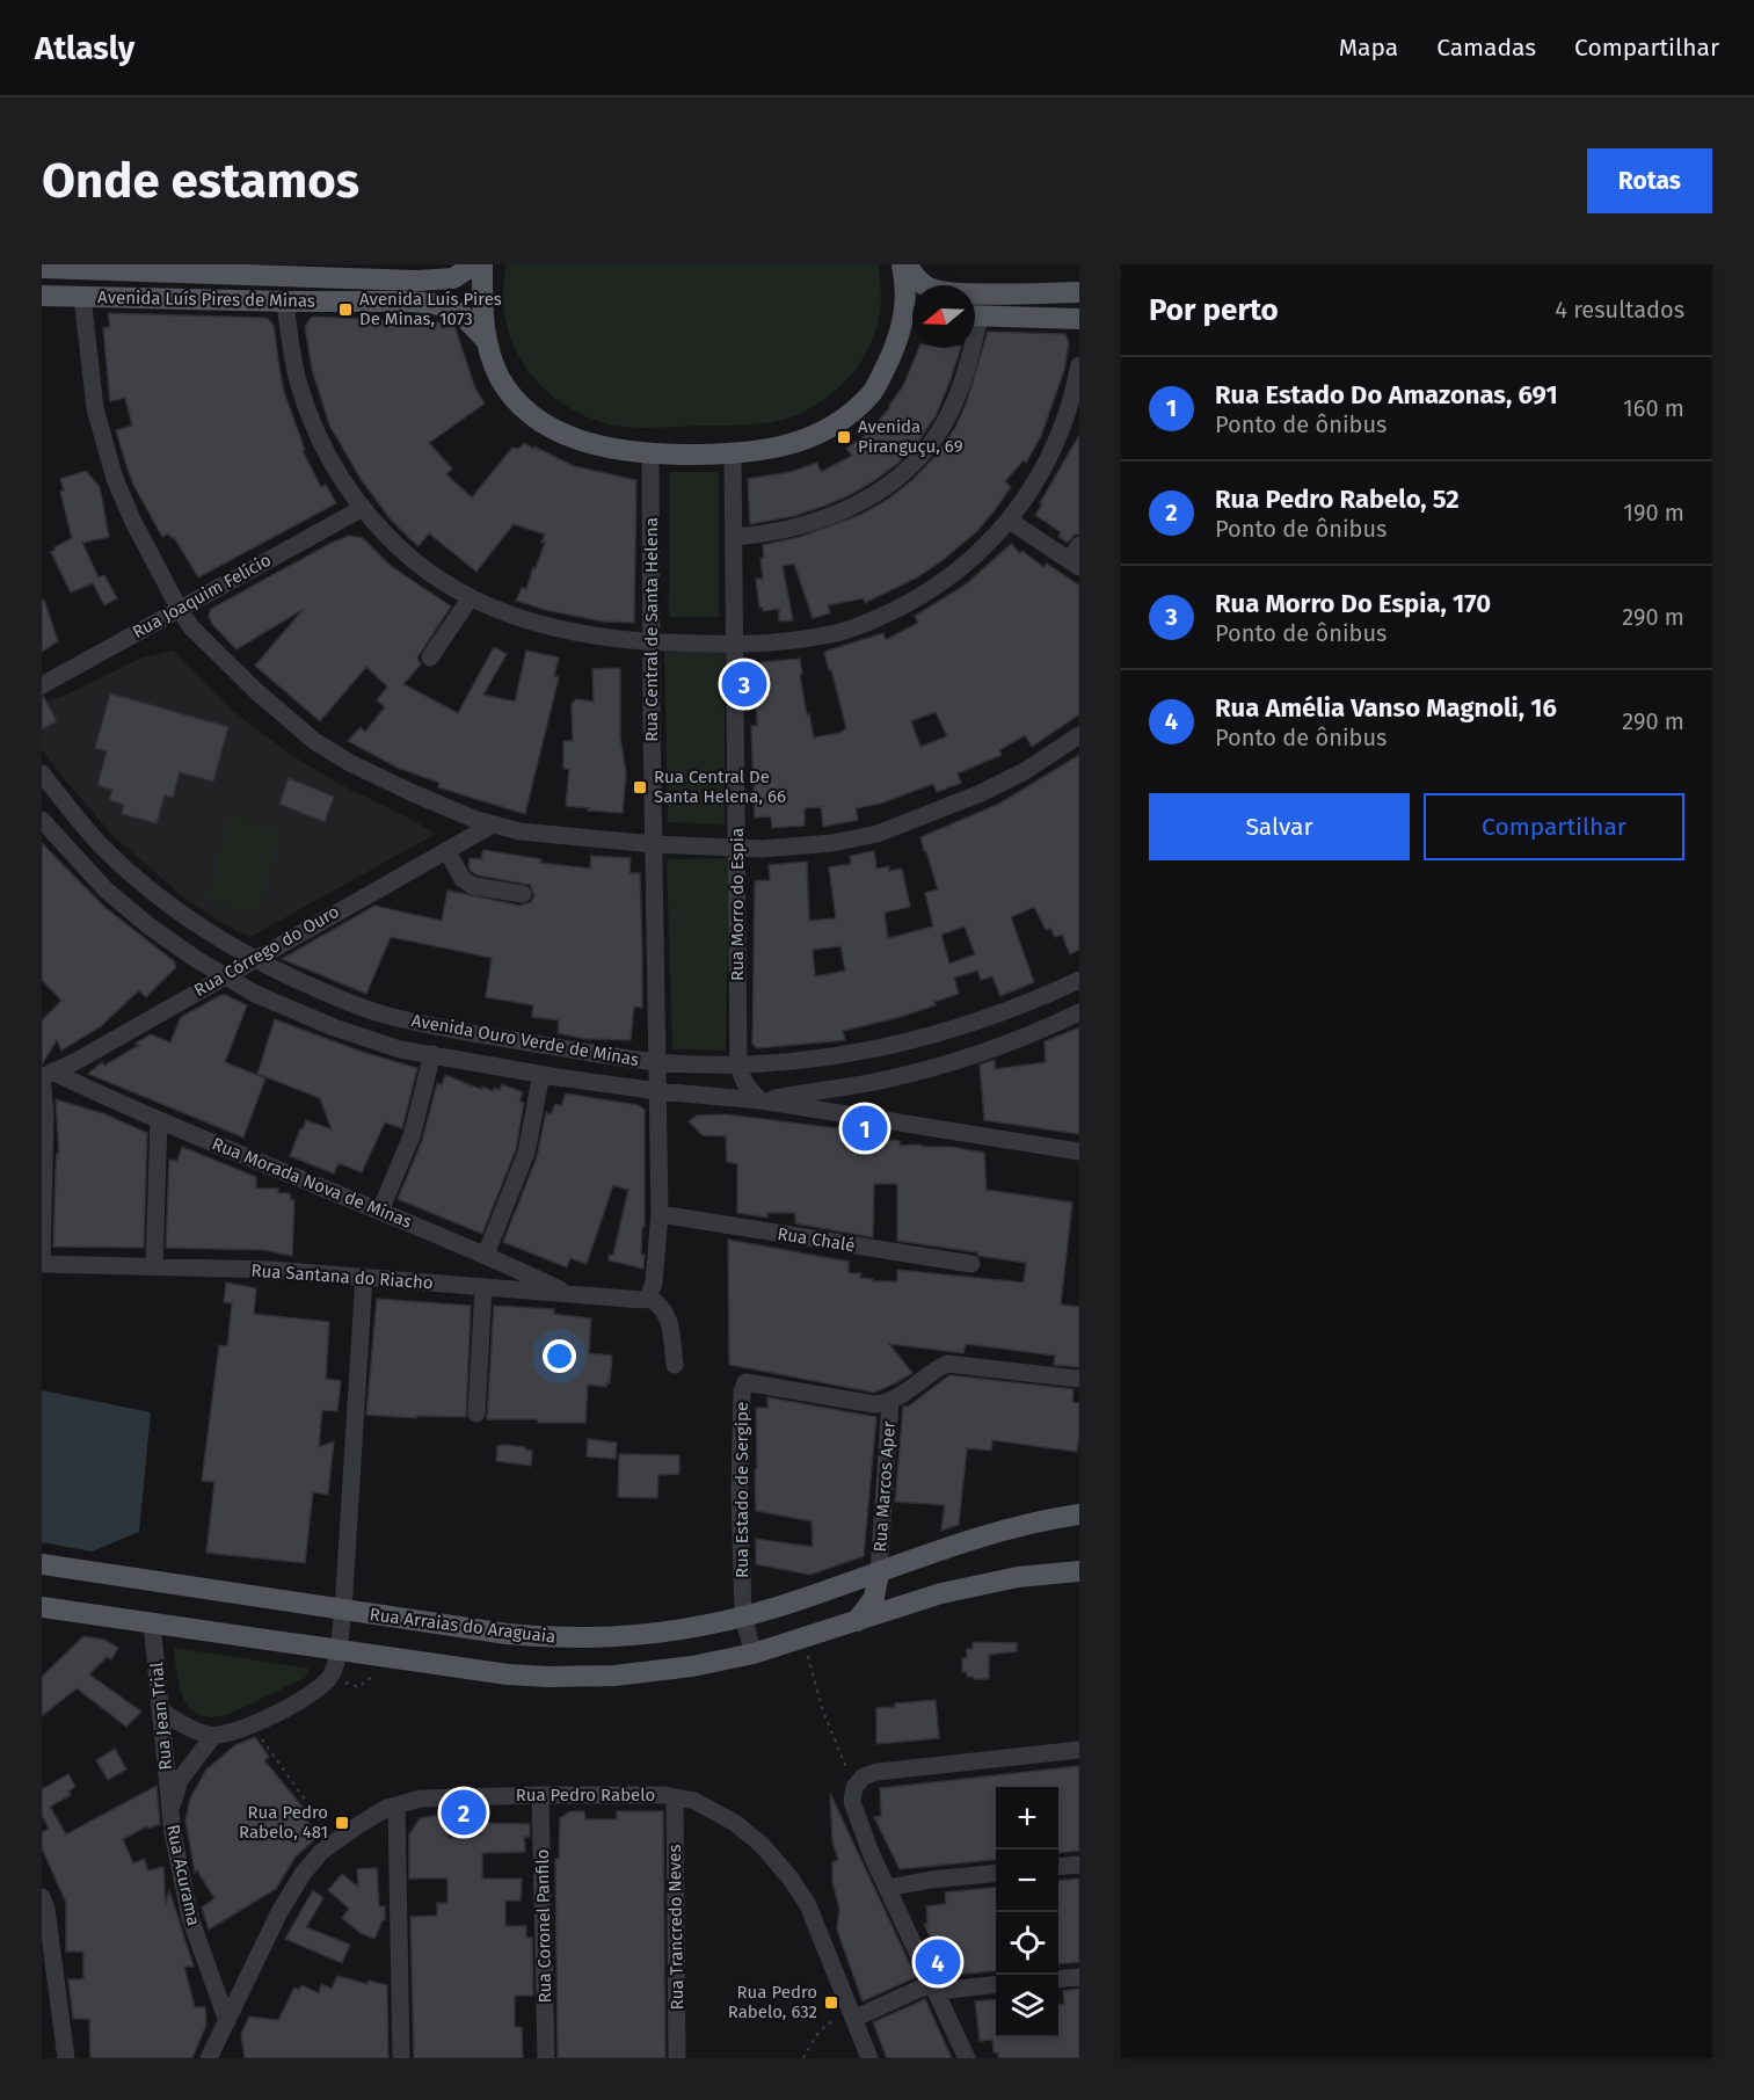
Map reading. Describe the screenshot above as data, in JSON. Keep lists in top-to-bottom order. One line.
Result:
{"streets":{"main road":["Avenida Luís Pires de Minas","Rua Arraias do Araguaia"],"street":["Rua Joaquim Felício","Rua Central de Santa Helena","Rua Morro do Espia","Rua Córrego do Ouro","Avenida Ouro Verde de Minas","Rua Morada Nova de Minas","Rua Chalé","Rua Santana do Riacho","Rua Marcos Aper","Rua Estado de Sergipe","Rua Jean Trial","Rua Pedro Rabelo","Rua Acurama","Rua Coronel Panfilo","Rua Trancredo Neves"]},"crossings":[["Rua Central de Santa Helena","Avenida Ouro Verde de Minas"],["Rua Central de Santa Helena","Rua Chalé"],["Rua Central de Santa Helena","Rua Santana do Riacho"],["Rua Morro do Espia","Avenida Ouro Verde de Minas"],["Rua Córrego do Ouro","Avenida Ouro Verde de Minas"],["Rua Córrego do Ouro","Rua Morada Nova de Minas"],["Rua Morada Nova de Minas","Rua Santana do Riacho"],["Rua Marcos Aper","Rua Estado de Sergipe"],["Rua Marcos Aper","Rua Arraias do Araguaia"],["Rua Estado de Sergipe","Rua Arraias do Araguaia"],["Rua Jean Trial","Rua Acurama"],["Rua Pedro Rabelo","Rua Acurama"],["Rua Pedro Rabelo","Rua Coronel Panfilo"],["Rua Pedro Rabelo","Rua Trancredo Neves"]],"places":{"transit":["Avenida Luís Pires De Minas, 1073","Avenida Piranguçu, 69","Rua Central De Santa Helena, 66","Rua Pedro Rabelo, 481","Rua Pedro Rabelo, 632"]},"north":"left","page":{"header":"Atlasly","nav":["Mapa","Camadas","Compartilhar"],"buttons":["Rotas",["Salvar","Compartilhar"]],"title":"Onde estamos","heading":["Por perto","4 resultados"],"list":[{"mark":"1","name":"Rua Estado Do Amazonas, 691","note":"Ponto de ônibus","value":"160 m"},{"mark":"2","name":"Rua Pedro Rabelo, 52","note":"Ponto de ônibus","value":"190 m"},{"mark":"3","name":"Rua Morro Do Espia, 170","note":"Ponto de ônibus","value":"290 m"},{"mark":"4","name":"Rua Amélia Vanso Magnoli, 16","note":"Ponto de ônibus","value":"290 m"}],"pins":["3","1","2","4"],"map_buttons":["+","−"]}}
